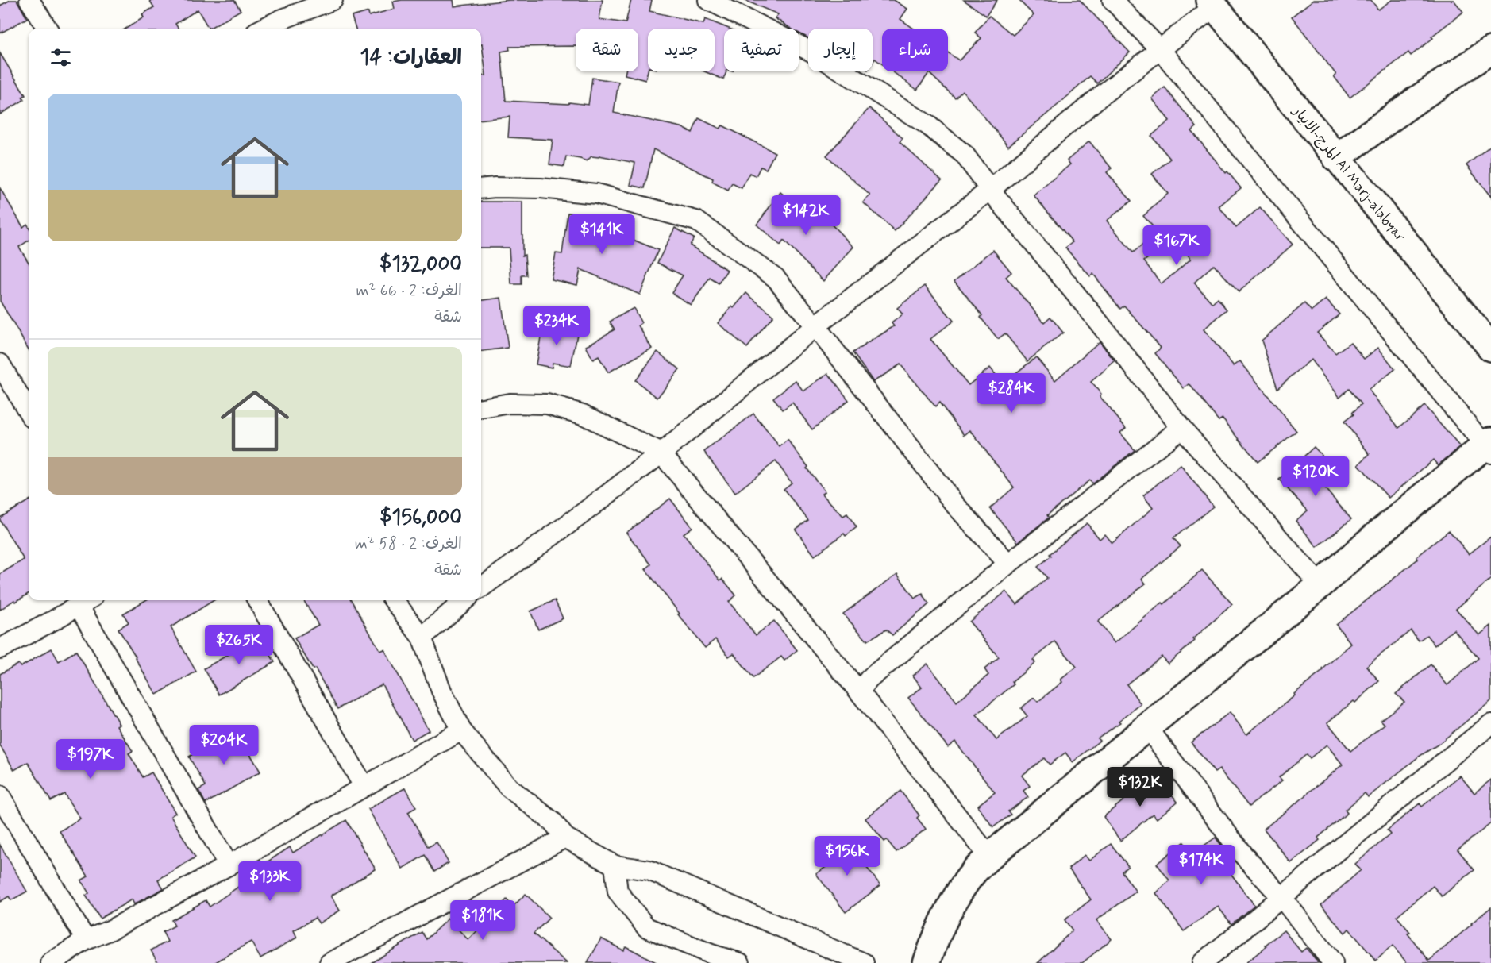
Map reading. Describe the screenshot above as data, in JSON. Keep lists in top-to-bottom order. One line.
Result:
{"streets":{"main road":["المرج-الابيار Al Marj-alabyar"]},"page":{"chip":["شراء","إيجار","تصفية","جديد","شقة"],"heading":"العقارات: 14","list":[{"name":"$132,000","note":"الغرف: 2 · 66 m² · شقة"},{"name":"$156,000","note":"الغرف: 2 · 58 m² · شقة"}],"price":["$142K","$141K","$167K","$234K","$284K","$120K","$265K","$204K","$197K","$132K","$156K","$174K","$133K","$181K"]}}
